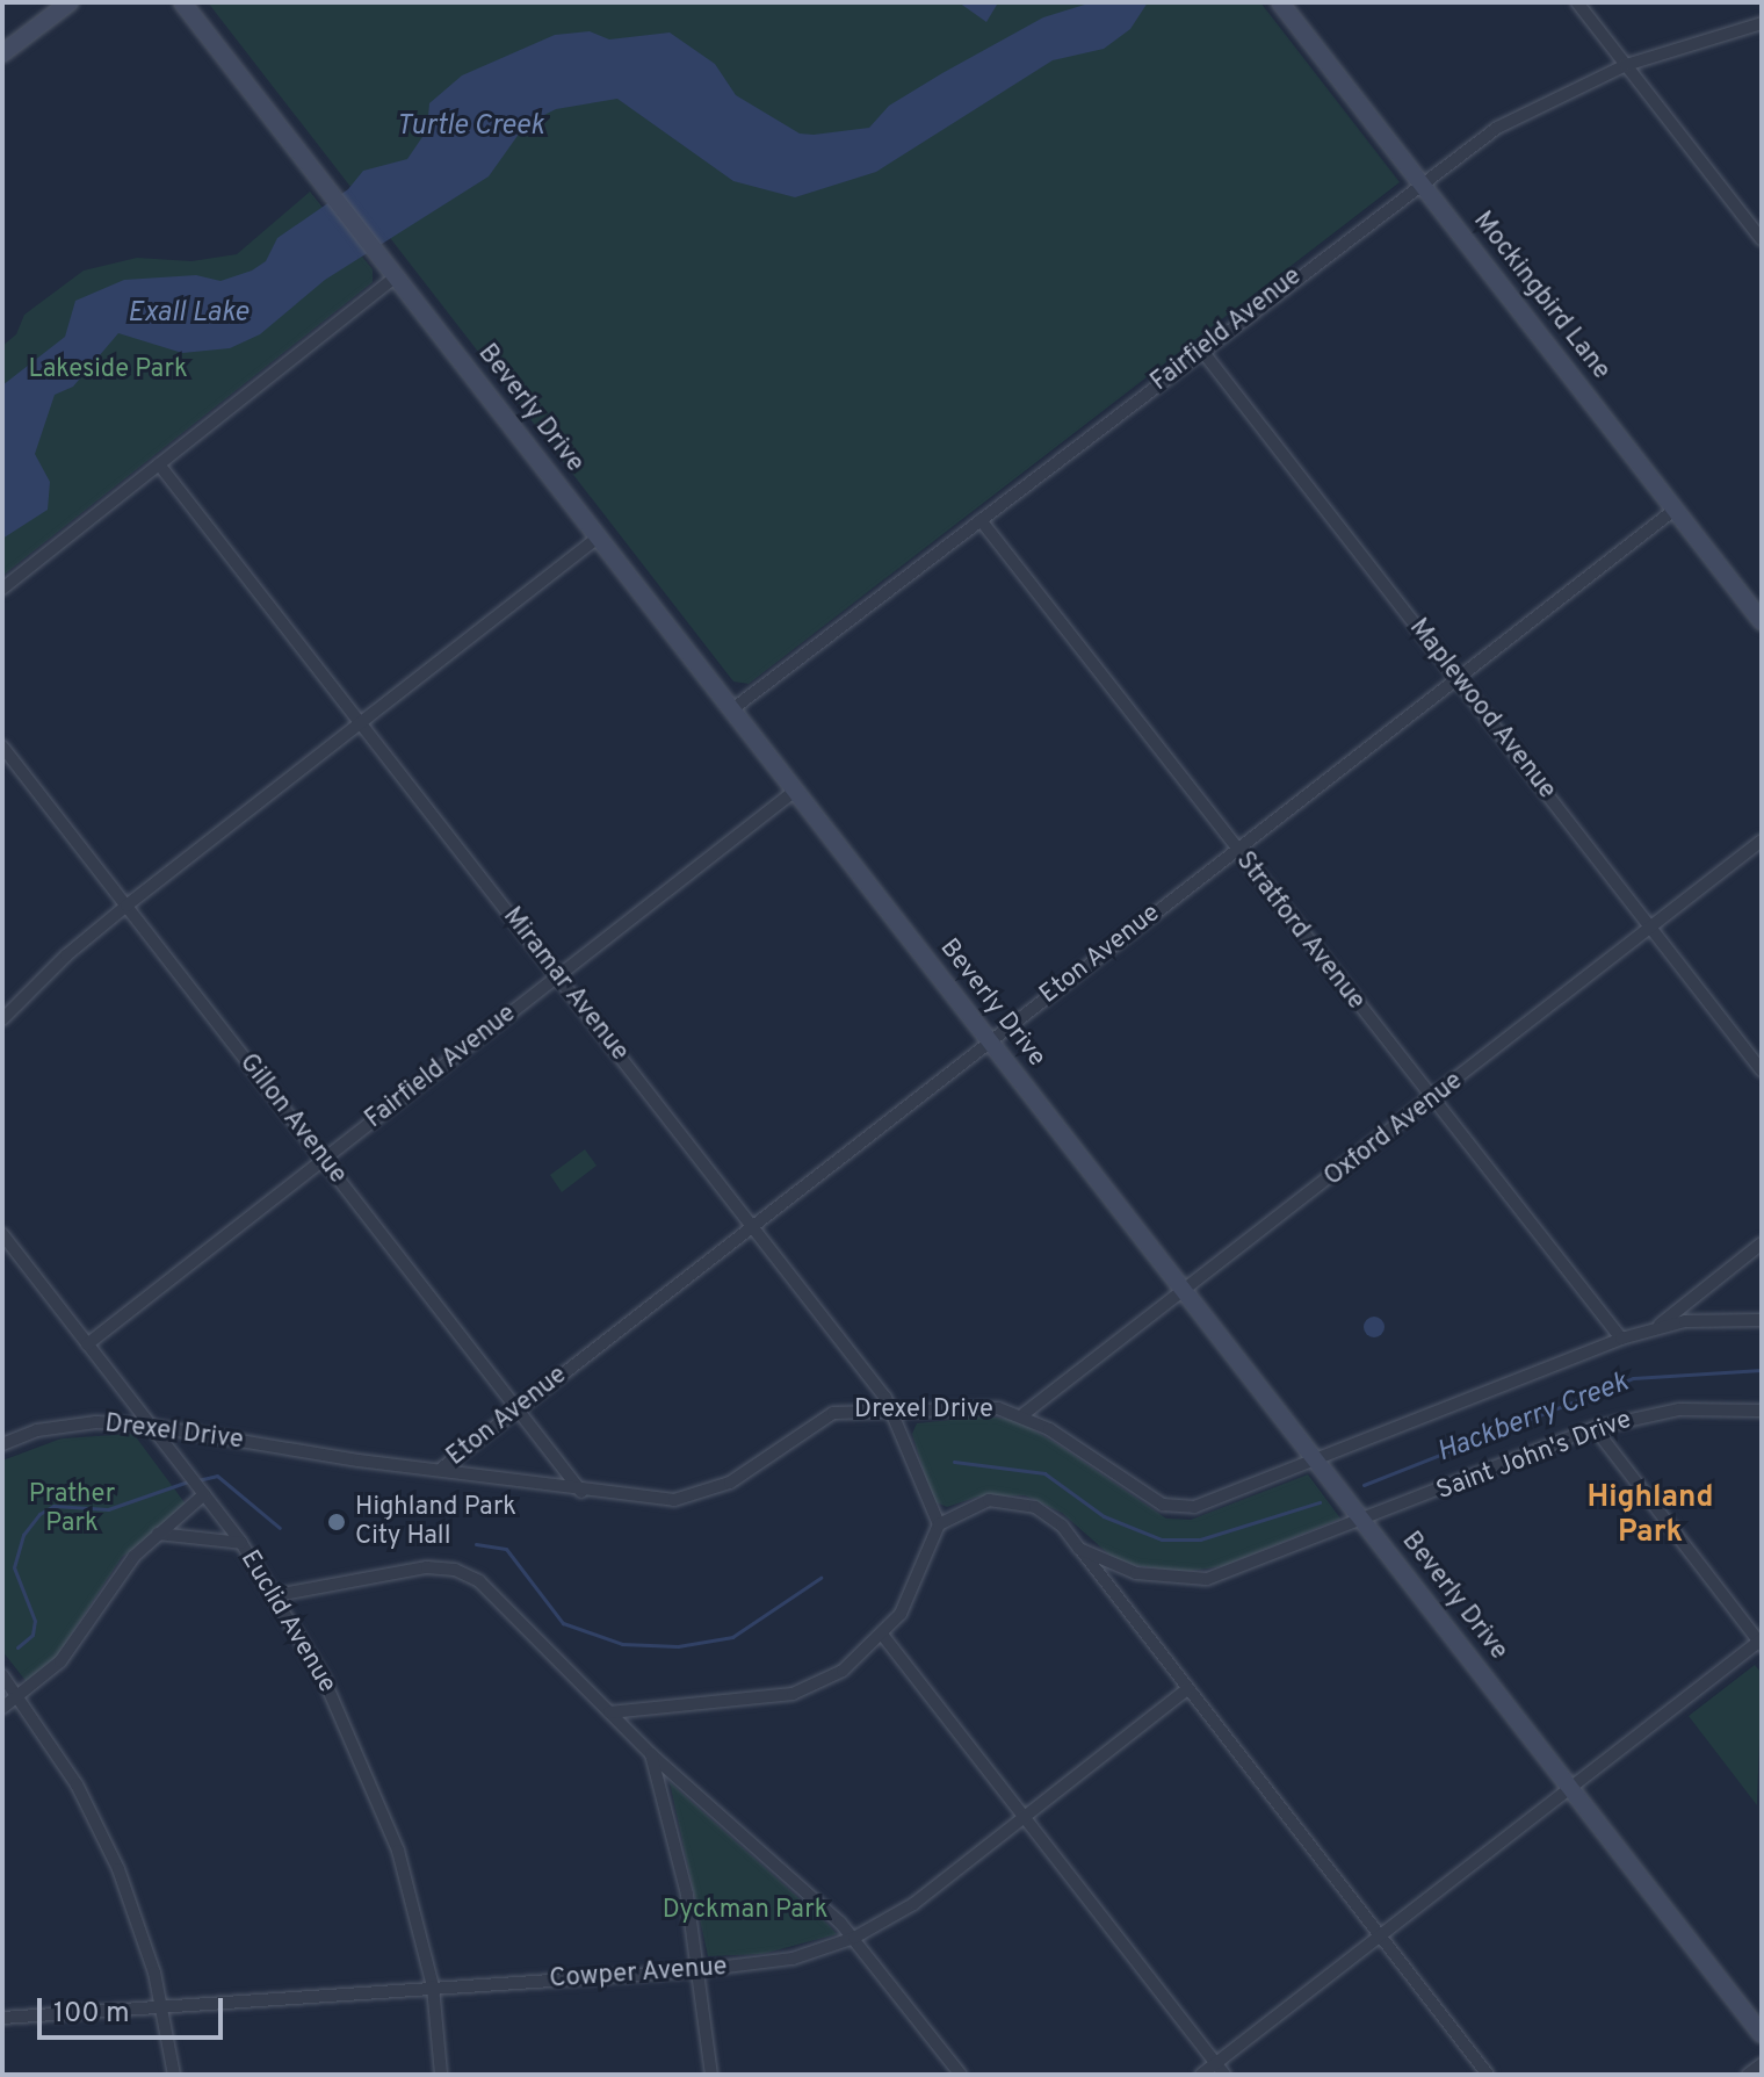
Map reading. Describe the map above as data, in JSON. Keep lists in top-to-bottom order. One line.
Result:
{"streets":{"street":["Mockingbird Lane","Fairfield Avenue","Beverly Drive","Maplewood Avenue","Stratford Avenue","Eton Avenue","Miramar Avenue","Gillon Avenue","Oxford Avenue","Drexel Drive","Saint John's Drive","Euclid Avenue","Cowper Avenue"]},"crossings":[["Mockingbird Lane","Fairfield Avenue"],["Mockingbird Lane","Eton Avenue"],["Fairfield Avenue","Beverly Drive"],["Fairfield Avenue","Maplewood Avenue"],["Fairfield Avenue","Stratford Avenue"],["Fairfield Avenue","Miramar Avenue"],["Fairfield Avenue","Gillon Avenue"],["Fairfield Avenue","Euclid Avenue"],["Beverly Drive","Eton Avenue"],["Beverly Drive","Oxford Avenue"],["Beverly Drive","Drexel Drive"],["Beverly Drive","Saint John's Drive"],["Maplewood Avenue","Eton Avenue"],["Maplewood Avenue","Oxford Avenue"],["Stratford Avenue","Eton Avenue"],["Stratford Avenue","Oxford Avenue"],["Stratford Avenue","Drexel Drive"],["Eton Avenue","Miramar Avenue"],["Eton Avenue","Gillon Avenue"],["Eton Avenue","Drexel Drive"],["Miramar Avenue","Drexel Drive"],["Miramar Avenue","Saint John's Drive"],["Gillon Avenue","Drexel Drive"],["Oxford Avenue","Drexel Drive"],["Drexel Drive","Euclid Avenue"],["Euclid Avenue","Cowper Avenue"]],"districts":["Highland Park"],"water":["Turtle Creek","Exall Lake","Hackberry Creek"],"parks":["Lakeside Park","Prather Park","Dyckman Park"],"places":["Highland Park City Hall"],"scale_bar":"100 m"}
